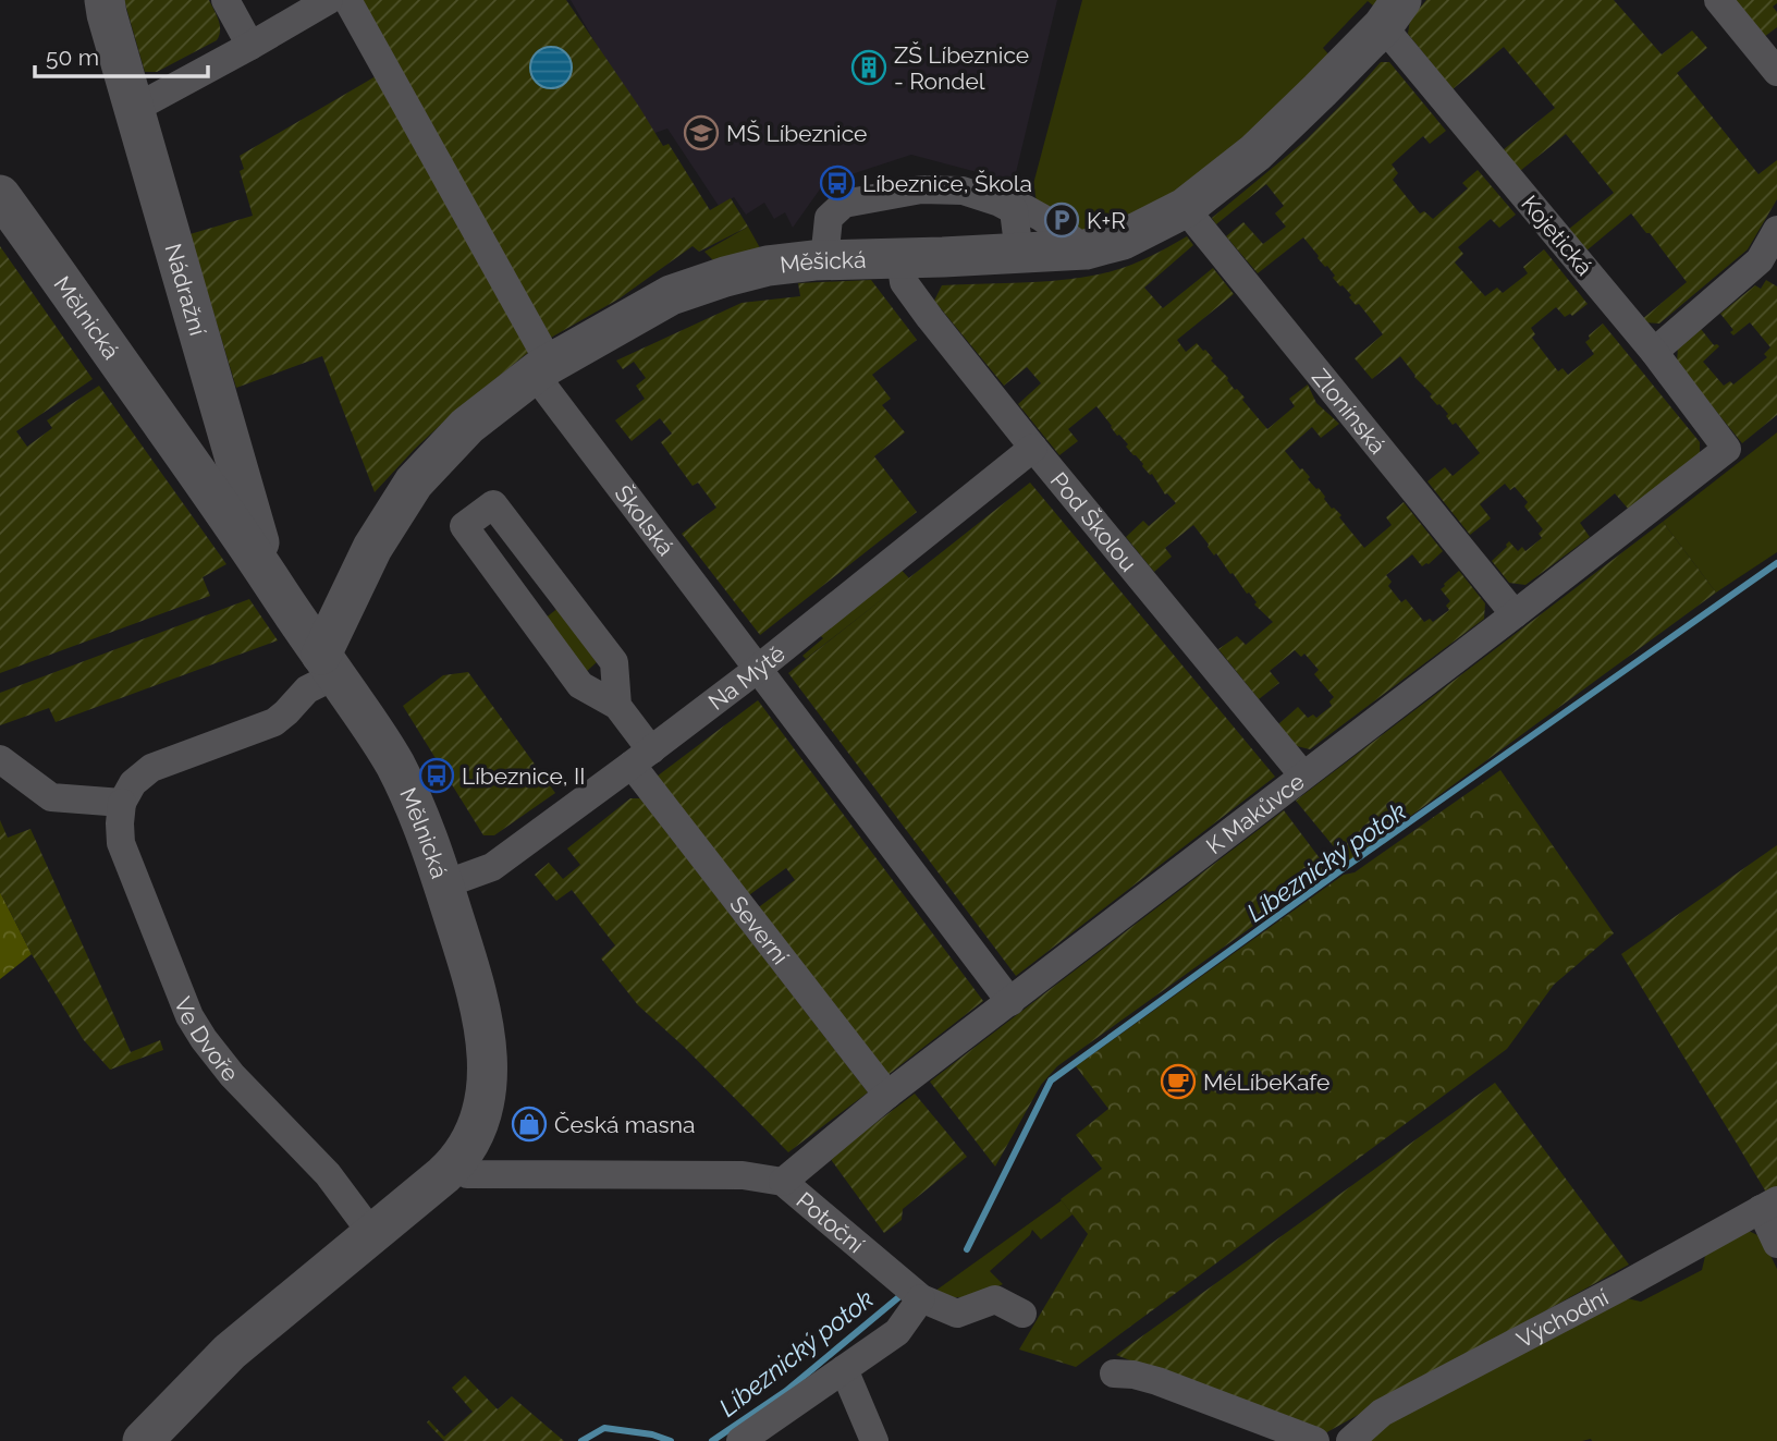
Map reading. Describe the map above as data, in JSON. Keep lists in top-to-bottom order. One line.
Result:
{"streets":{"street":["Kojetická","Měšická","Nádražní","Mělnická","Zlonínská","Školská","Pod Školou","Na Mýtě","K Makůvce","Severní","Ve Dvoře","Potoční","Východní"]},"crossings":[["Kojetická","Měšická"],["Kojetická","K Makůvce"],["Měšická","Mělnická"],["Měšická","Zlonínská"],["Měšická","Školská"],["Měšická","Pod Školou"],["Nádražní","Mělnická"],["Mělnická","Na Mýtě"],["Mělnická","Ve Dvoře"],["Mělnická","Potoční"],["Zlonínská","K Makůvce"],["Školská","Na Mýtě"],["Školská","K Makůvce"],["Pod Školou","Na Mýtě"],["Pod Školou","K Makůvce"],["Na Mýtě","Severní"],["K Makůvce","Severní"],["K Makůvce","Potoční"]],"water":["Líbeznický potok"],"places":{"building":["ZŠ Líbeznice - Rondel"],"school or university":["MŠ Líbeznice"],"bus stop":["Líbeznice, Škola","Líbeznice, II"],"parking":["K+R"],"cafe":["MéLíbeKafe"],"shop":["Česká masna"]},"scale_bar":"50 m"}
